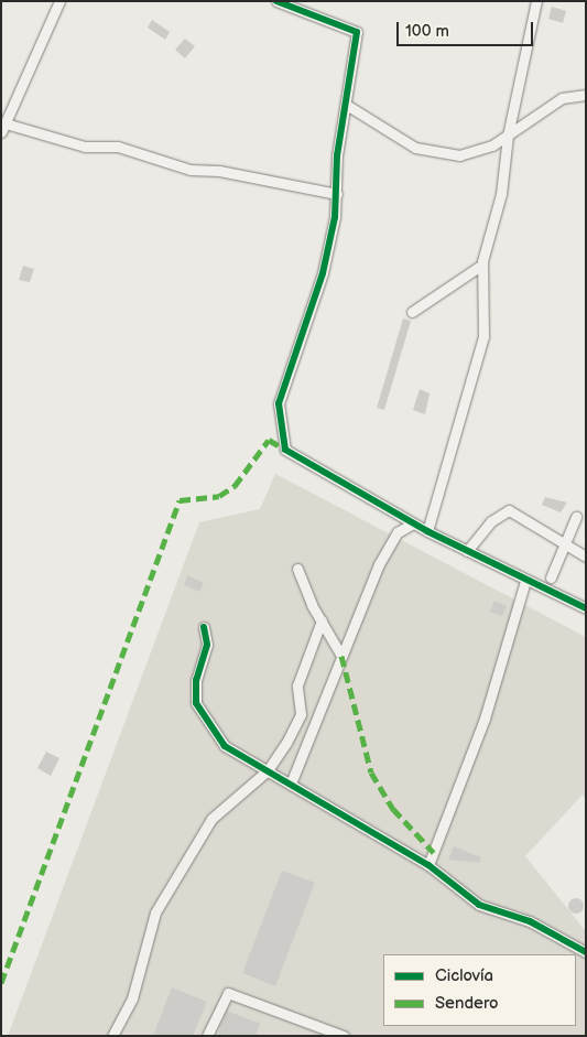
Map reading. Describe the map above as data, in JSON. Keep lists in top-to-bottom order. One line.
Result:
{"legend":["Ciclovía","Sendero"],"scale_bar":"100 m"}
